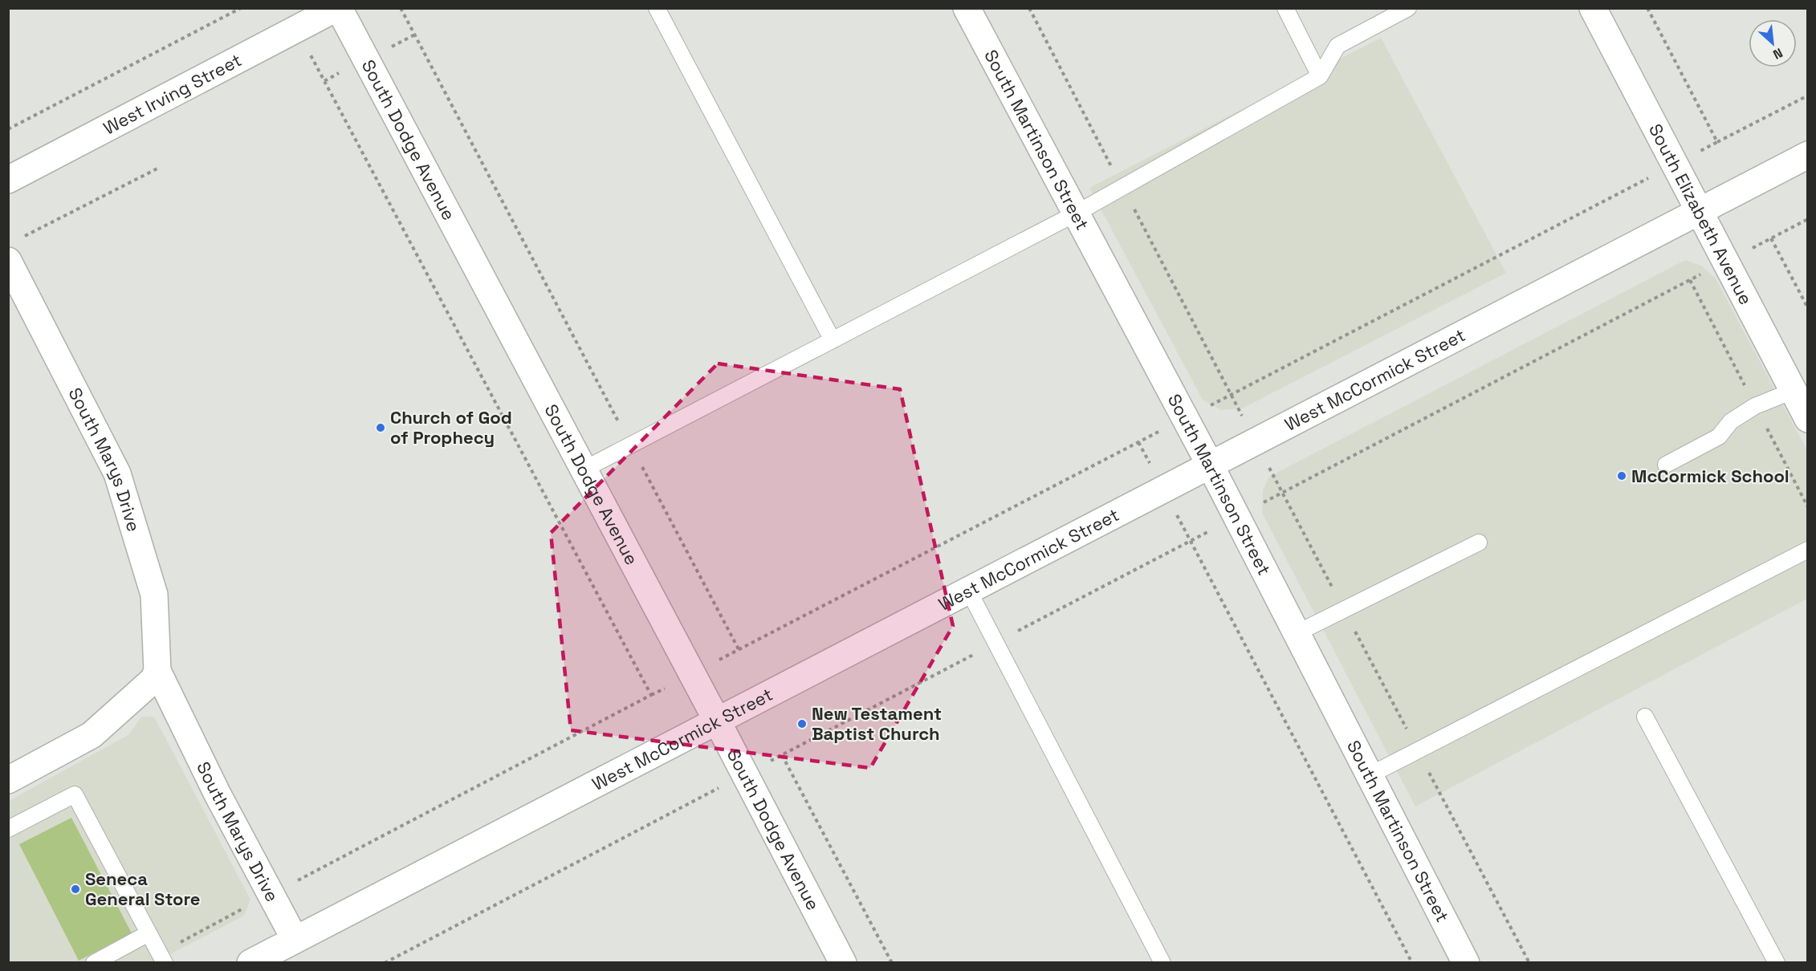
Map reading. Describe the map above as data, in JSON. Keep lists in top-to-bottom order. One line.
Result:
{"streets":{"street":["West Irving Street","South Martinson Street","South Dodge Avenue","South Elizabeth Avenue","West McCormick Street","South Marys Drive"]},"crossings":[["West Irving Street","South Dodge Avenue"],["South Martinson Street","West McCormick Street"],["South Dodge Avenue","West McCormick Street"],["South Elizabeth Avenue","West McCormick Street"],["West McCormick Street","South Marys Drive"]],"places":["Church of God of Prophecy","McCormick School","New Testament Baptist Church","Seneca General Store"],"north":"bottom right"}
